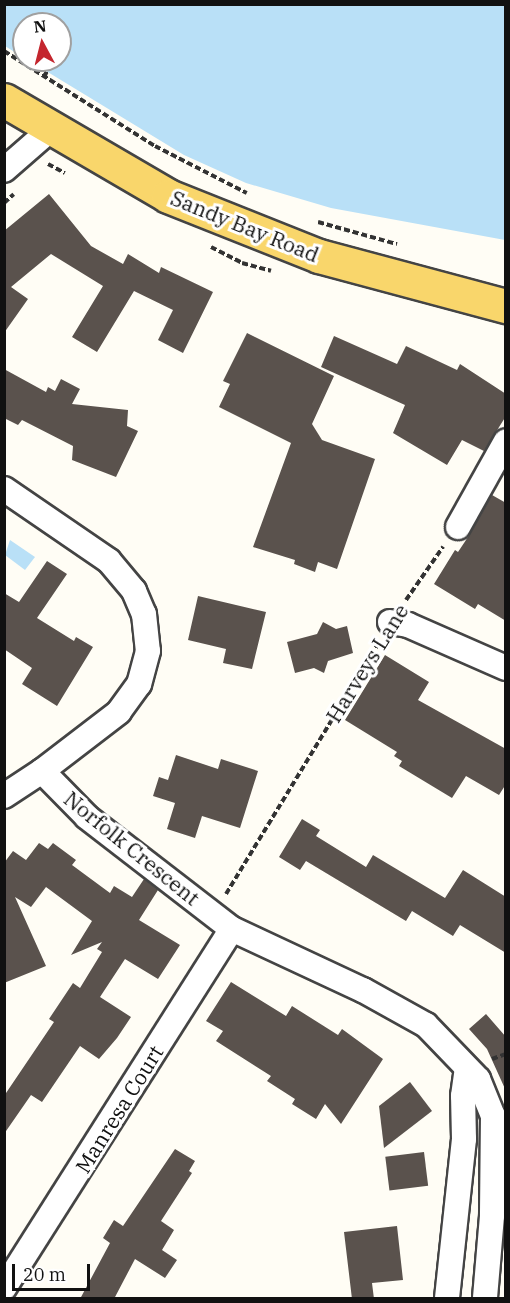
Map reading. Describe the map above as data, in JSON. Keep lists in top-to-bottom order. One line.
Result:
{"streets":{"main road":["Sandy Bay Road"],"street":["Norfolk Crescent","Manresa Court"],"path":["Harveys Lane"]},"crossings":[["Norfolk Crescent","Manresa Court"]],"scale_bar":"20 m","north":"top"}
